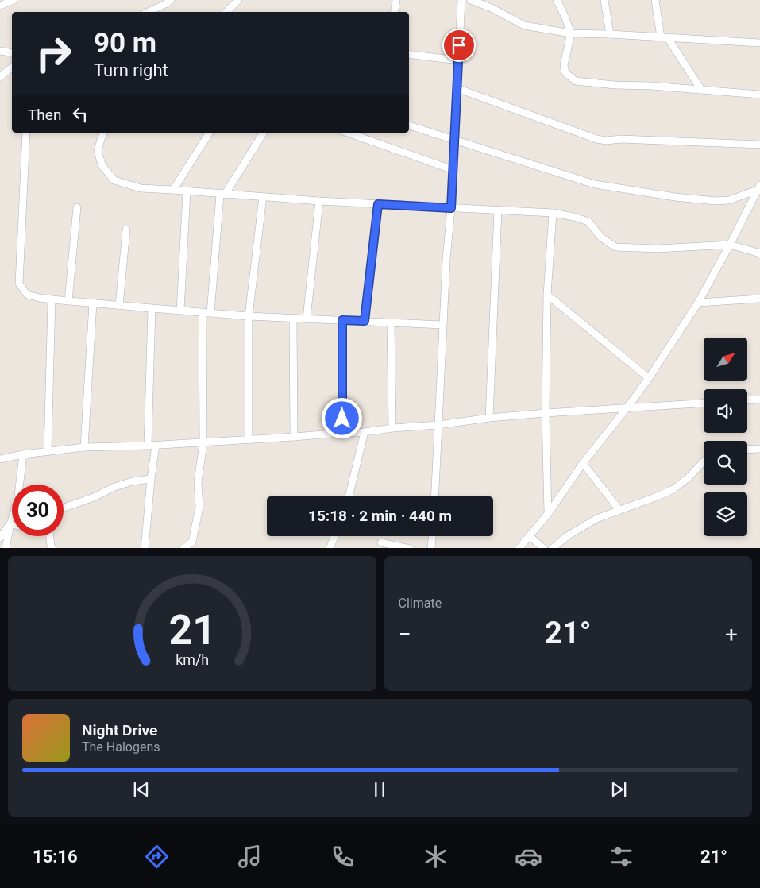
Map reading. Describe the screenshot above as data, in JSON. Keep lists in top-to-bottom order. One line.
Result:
{"north":"top right","page":{"turn":["90 m","Turn right"],"then":"Then","limit":"30","trip":"15:18 · 2 min · 440 m","tile":"Climate","heat":["−","21°","+"],"song":["Night Drive","The Halogens"],"tabs":["15:16","21°"],"gauge":["21","km/h"]}}
